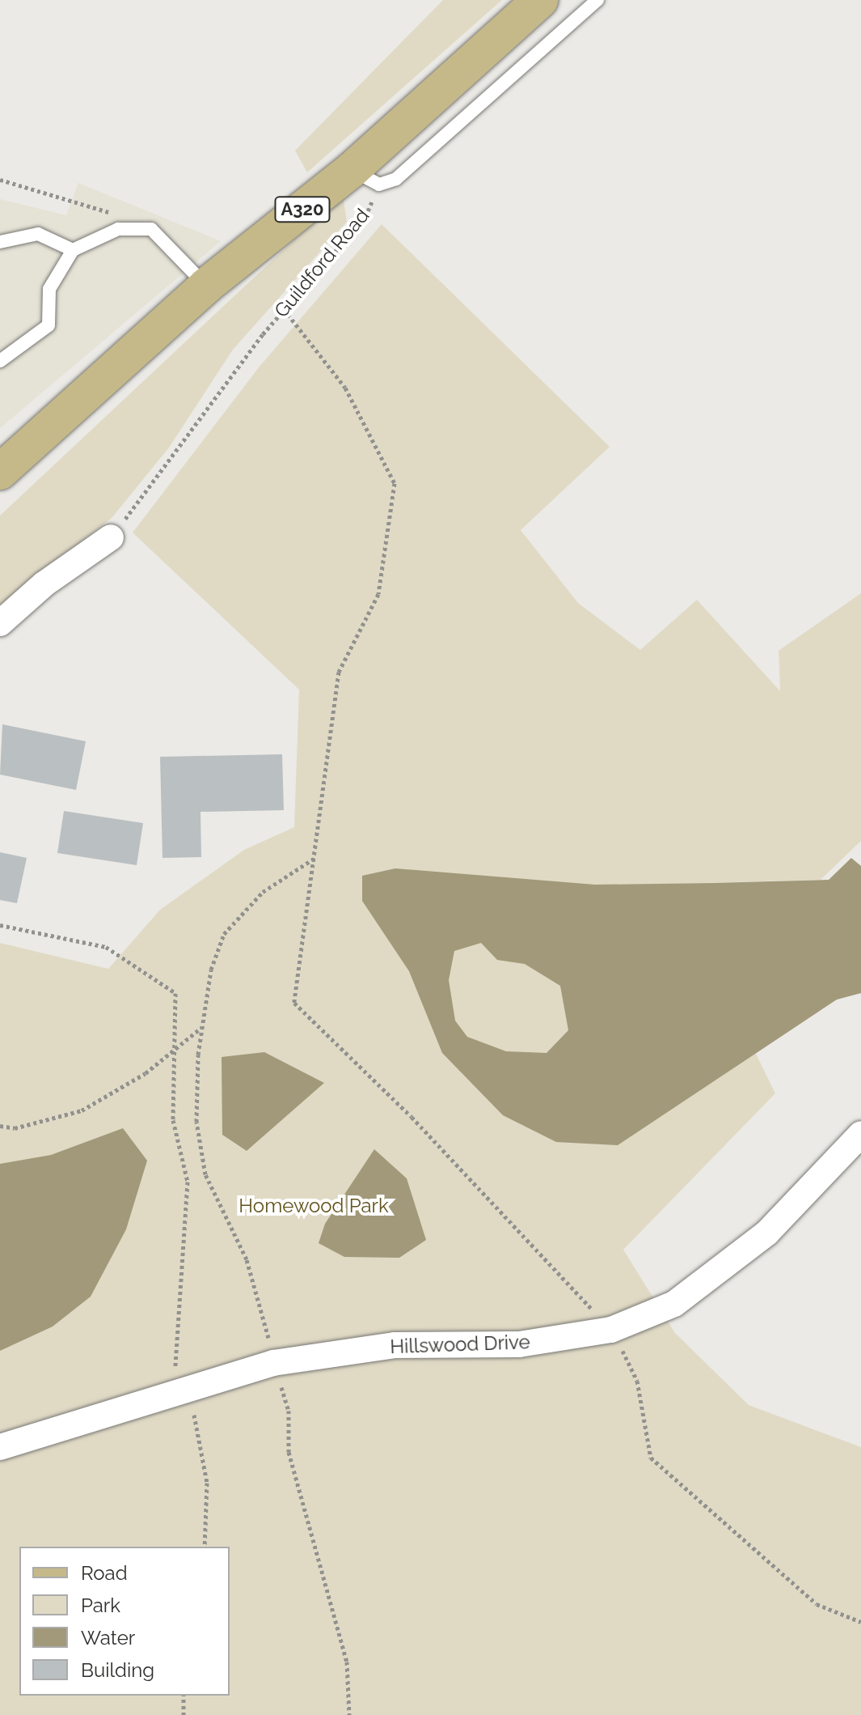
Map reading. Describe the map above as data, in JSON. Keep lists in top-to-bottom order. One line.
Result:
{"streets":{"main road":["A320","Guildford Road"],"street":["Hillswood Drive"]},"parks":["Homewood Park"],"legend":["Road","Park","Water","Building"]}
